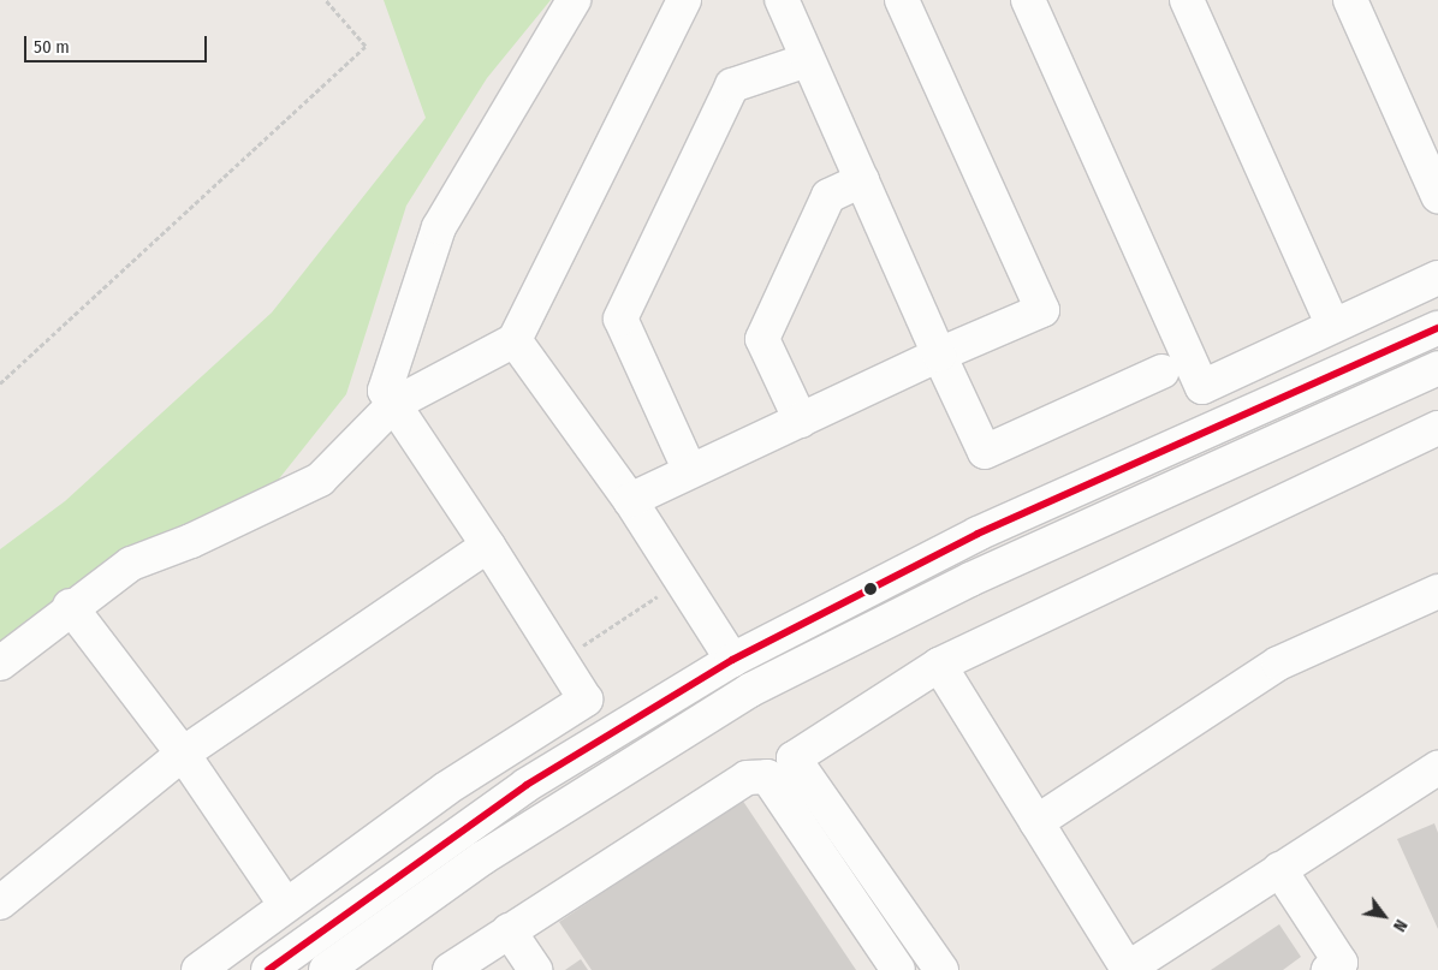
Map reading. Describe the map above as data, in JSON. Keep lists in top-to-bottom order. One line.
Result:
{"scale_bar":"50 m","north":"bottom right"}
